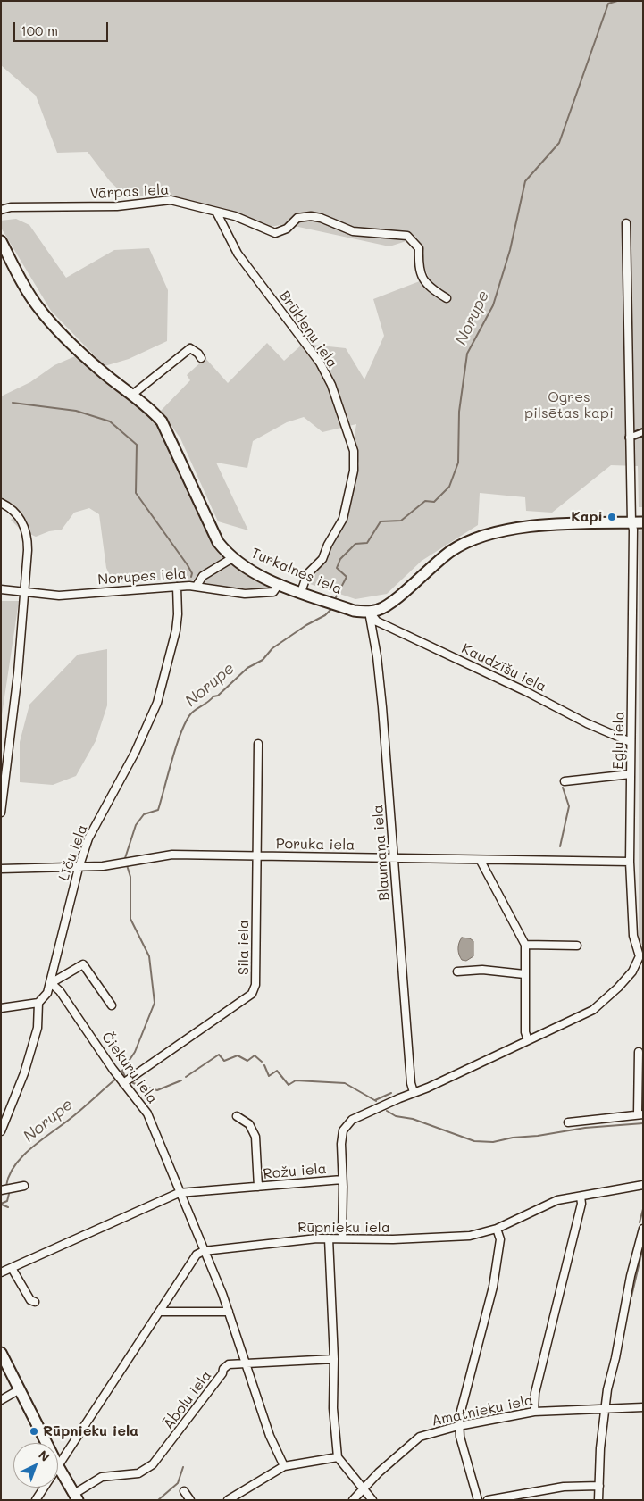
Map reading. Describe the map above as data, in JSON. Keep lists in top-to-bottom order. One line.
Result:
{"streets":{"main road":["Turkalnes iela"],"street":["Vārpas iela","Brūkleņu iela","Norupes iela","Kaudzīšu iela","Egļu iela","Poruka iela","Līču iela","Blaumaņa iela","Sila iela","Čiekuru iela","Rožu iela","Rūpnieku iela","Ābolu iela","Amatnieku iela"]},"crossings":[["Vārpas iela","Brūkleņu iela"],["Brūkleņu iela","Turkalnes iela"],["Turkalnes iela","Norupes iela"],["Turkalnes iela","Kaudzīšu iela"],["Turkalnes iela","Blaumaņa iela"],["Norupes iela","Līču iela"],["Kaudzīšu iela","Egļu iela"],["Kaudzīšu iela","Blaumaņa iela"],["Egļu iela","Poruka iela"],["Egļu iela","Rožu iela"],["Poruka iela","Līču iela"],["Poruka iela","Blaumaņa iela"],["Poruka iela","Sila iela"],["Līču iela","Čiekuru iela"],["Blaumaņa iela","Rožu iela"],["Sila iela","Čiekuru iela"],["Čiekuru iela","Rožu iela"],["Čiekuru iela","Rūpnieku iela"],["Čiekuru iela","Ābolu iela"]],"water":["Norupe"],"parks":["Ogres pilsētas kapi"],"places":["Kapi","Rūpnieku iela"],"scale_bar":"100 m","north":"top right"}
